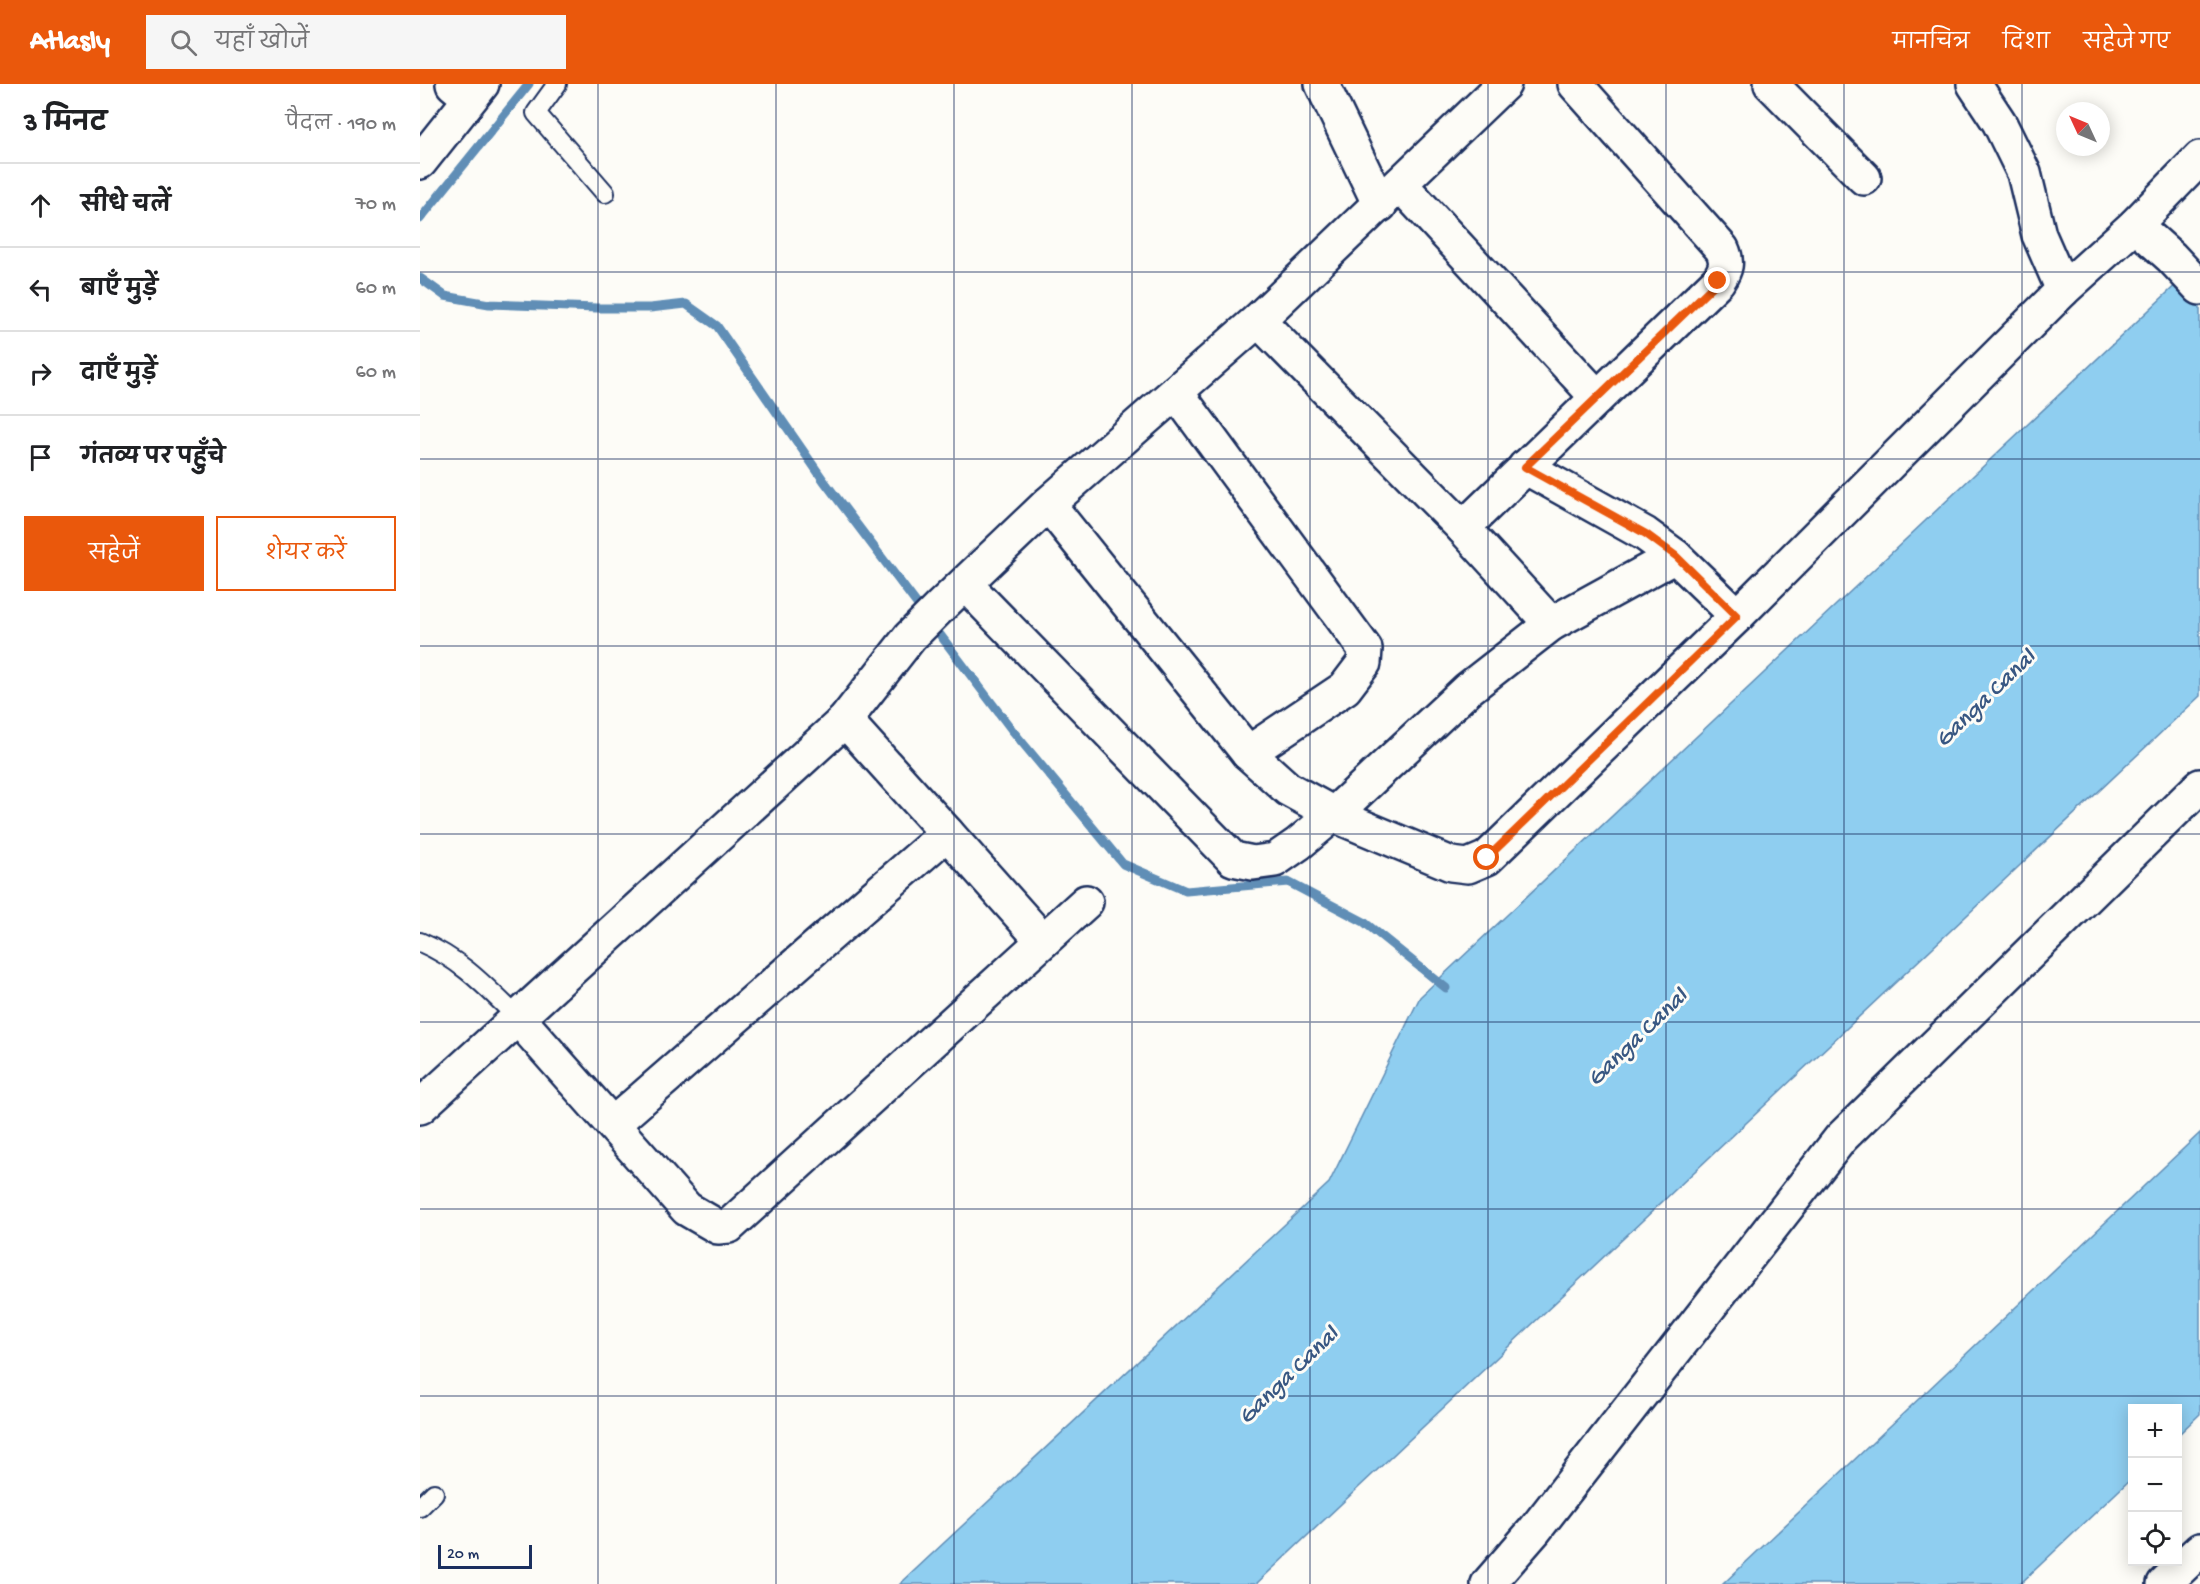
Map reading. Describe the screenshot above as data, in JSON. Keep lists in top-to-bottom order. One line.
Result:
{"water":["Ganga Canal"],"scale_bar":"20 m","north":"top left","page":{"header":"Atlasly","search":"यहाँ खोजें","nav":["मानचित्र","दिशा","सहेजे गए"],"heading":["3 मिनट","पैदल · 190 m"],"list":[["सीधे चलें","70 m"],["बाएँ मुड़ें","60 m"],["दाएँ मुड़ें","60 m"],"गंतव्य पर पहुँचे"],"buttons":["सहेजें","शेयर करें"],"map_buttons":["+","−"],"scale":"20 m"}}
